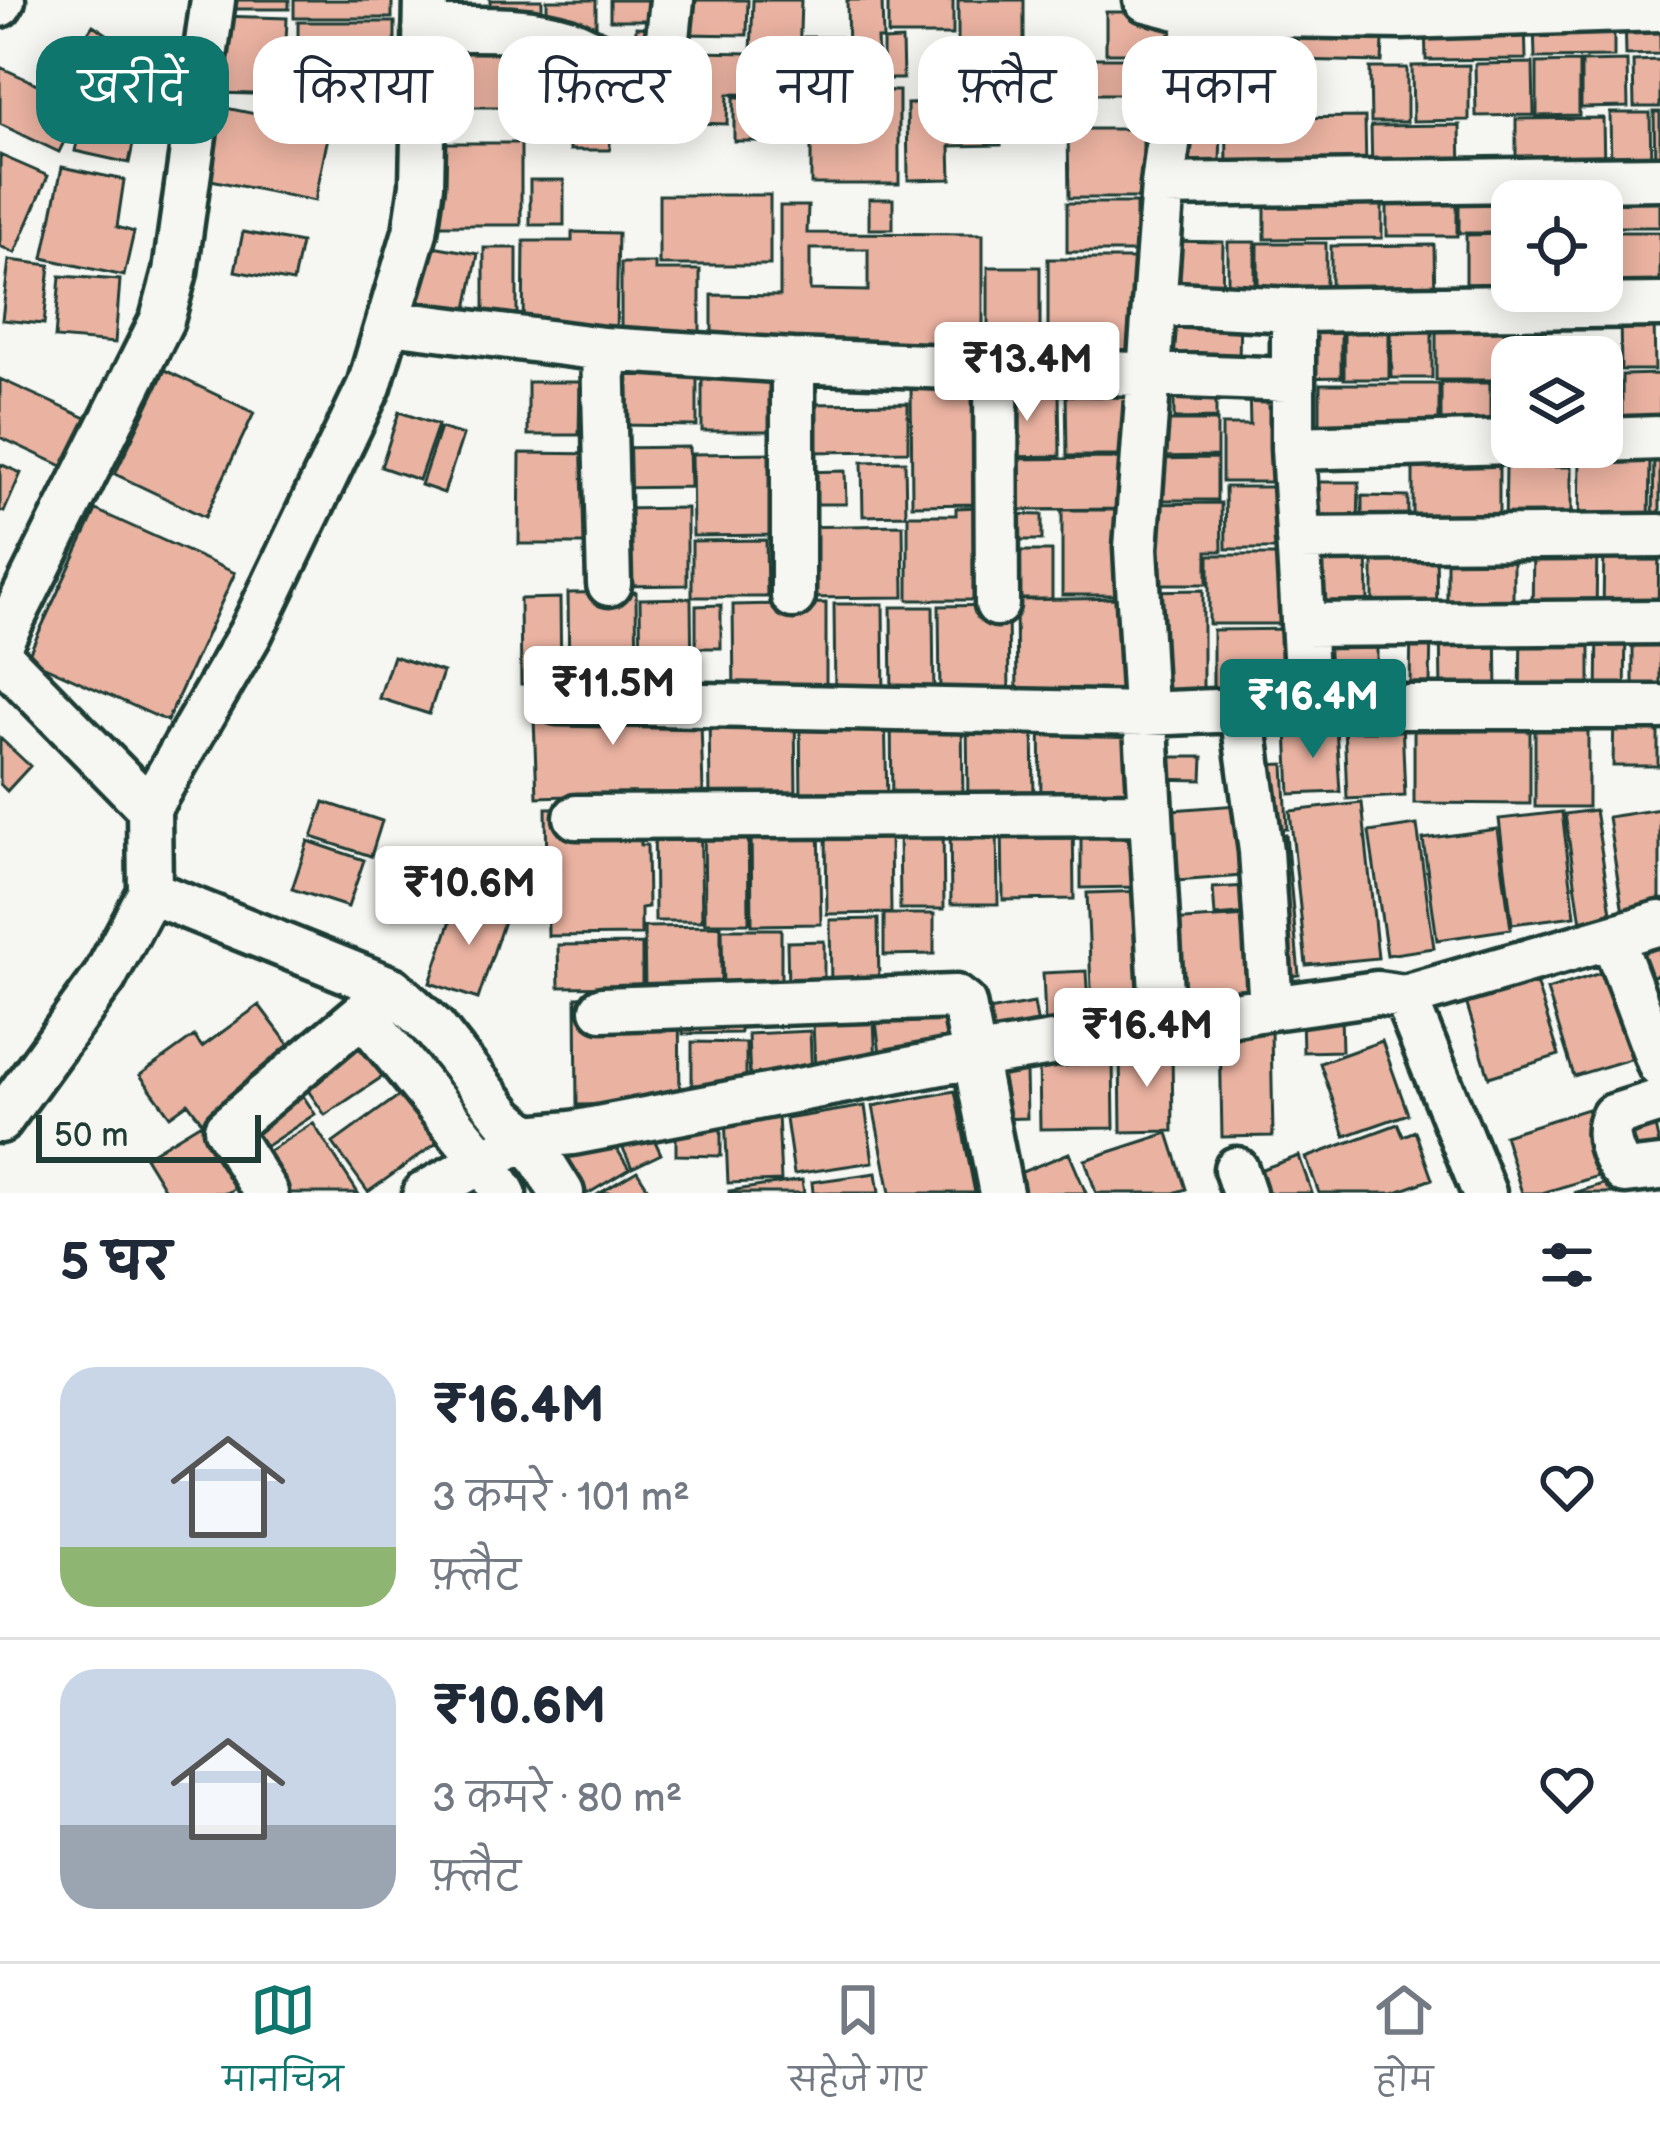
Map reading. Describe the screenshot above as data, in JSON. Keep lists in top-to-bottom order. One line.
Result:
{"scale_bar":"50 m","page":{"chip":["खरीदें","किराया","फ़िल्टर","नया","फ़्लैट","मकान"],"price":["₹13.4M","₹11.5M","₹16.4M","₹10.6M","₹16.4M"],"scale":"50 m","heading":"5 घर","list":[{"name":"₹16.4M","note":"3 कमरे · 101 m² · फ़्लैट"},{"name":"₹10.6M","note":"3 कमरे · 80 m² · फ़्लैट"}],"tabs":["मानचित्र","सहेजे गए","होम"]}}
